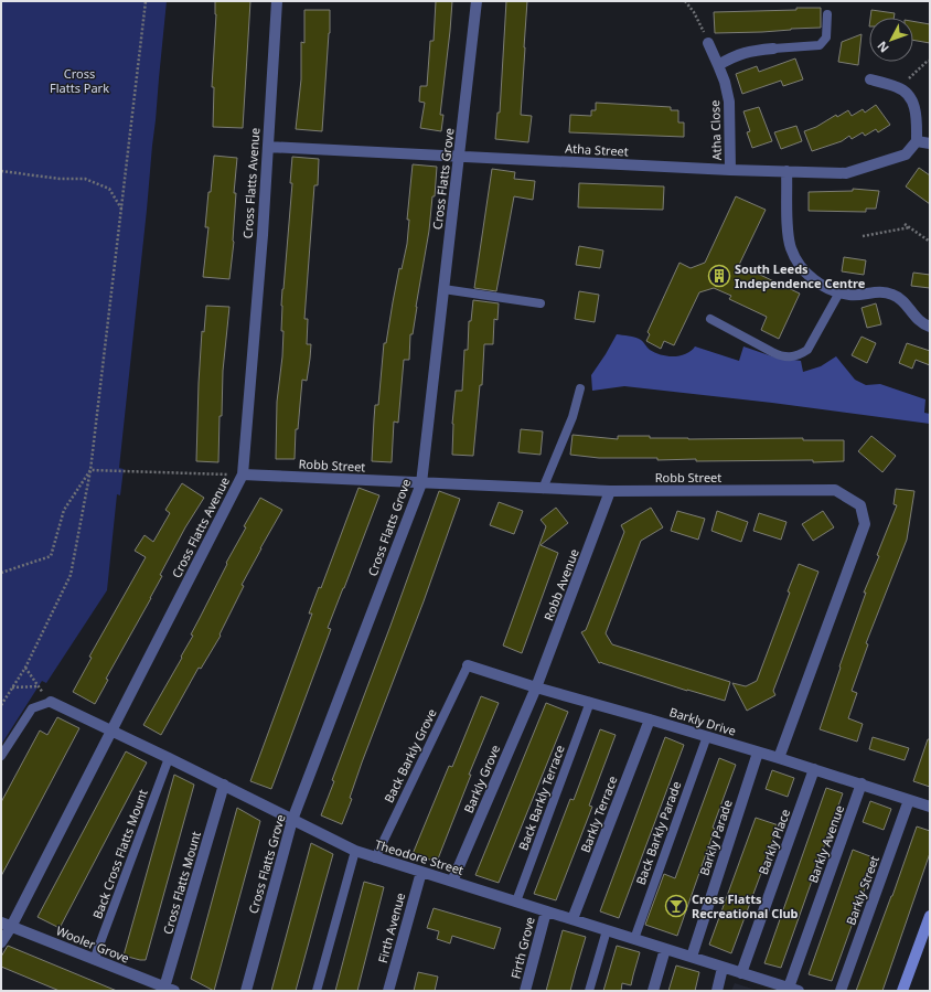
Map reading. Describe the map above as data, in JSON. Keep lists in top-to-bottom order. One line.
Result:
{"streets":{"street":["Atha Close","Atha Street","Cross Flatts Grove","Cross Flatts Avenue","Robb Street","Robb Avenue","Barkly Drive","Barkly Grove","Barkly Terrace","Barkly Parade","Barkly Place","Barkly Avenue","Theodore Street","Cross Flatts Mount","Barkly Street","Firth Avenue","Wooler Grove","Firth Grove"],"lane":["Back Barkly Grove","Back Barkly Terrace","Back Barkly Parade","Back Cross Flatts Mount"]},"crossings":[["Atha Close","Atha Street"],["Atha Street","Cross Flatts Grove"],["Atha Street","Cross Flatts Avenue"],["Cross Flatts Grove","Robb Street"],["Cross Flatts Grove","Theodore Street"],["Cross Flatts Avenue","Robb Street"],["Cross Flatts Avenue","Theodore Street"],["Cross Flatts Avenue","Wooler Grove"],["Robb Street","Robb Avenue"],["Robb Street","Barkly Drive"],["Robb Avenue","Barkly Drive"],["Robb Avenue","Barkly Grove"],["Barkly Drive","Back Barkly Grove"],["Barkly Drive","Barkly Grove"],["Barkly Drive","Back Barkly Terrace"],["Barkly Drive","Barkly Terrace"],["Barkly Drive","Back Barkly Parade"],["Barkly Drive","Barkly Parade"],["Barkly Drive","Barkly Place"],["Barkly Drive","Barkly Avenue"],["Barkly Drive","Barkly Street"],["Back Barkly Grove","Theodore Street"],["Barkly Grove","Theodore Street"],["Back Barkly Terrace","Theodore Street"],["Barkly Terrace","Theodore Street"],["Back Barkly Parade","Theodore Street"],["Barkly Parade","Theodore Street"],["Barkly Place","Theodore Street"],["Barkly Avenue","Theodore Street"],["Back Cross Flatts Mount","Theodore Street"],["Back Cross Flatts Mount","Wooler Grove"],["Theodore Street","Cross Flatts Mount"],["Theodore Street","Firth Avenue"],["Theodore Street","Firth Grove"],["Cross Flatts Mount","Wooler Grove"]],"parks":["Cross Flatts Park"],"places":{"building":["South Leeds Independence Centre"],"bar":["Cross Flatts Recreational Club"]},"north":"bottom left"}
